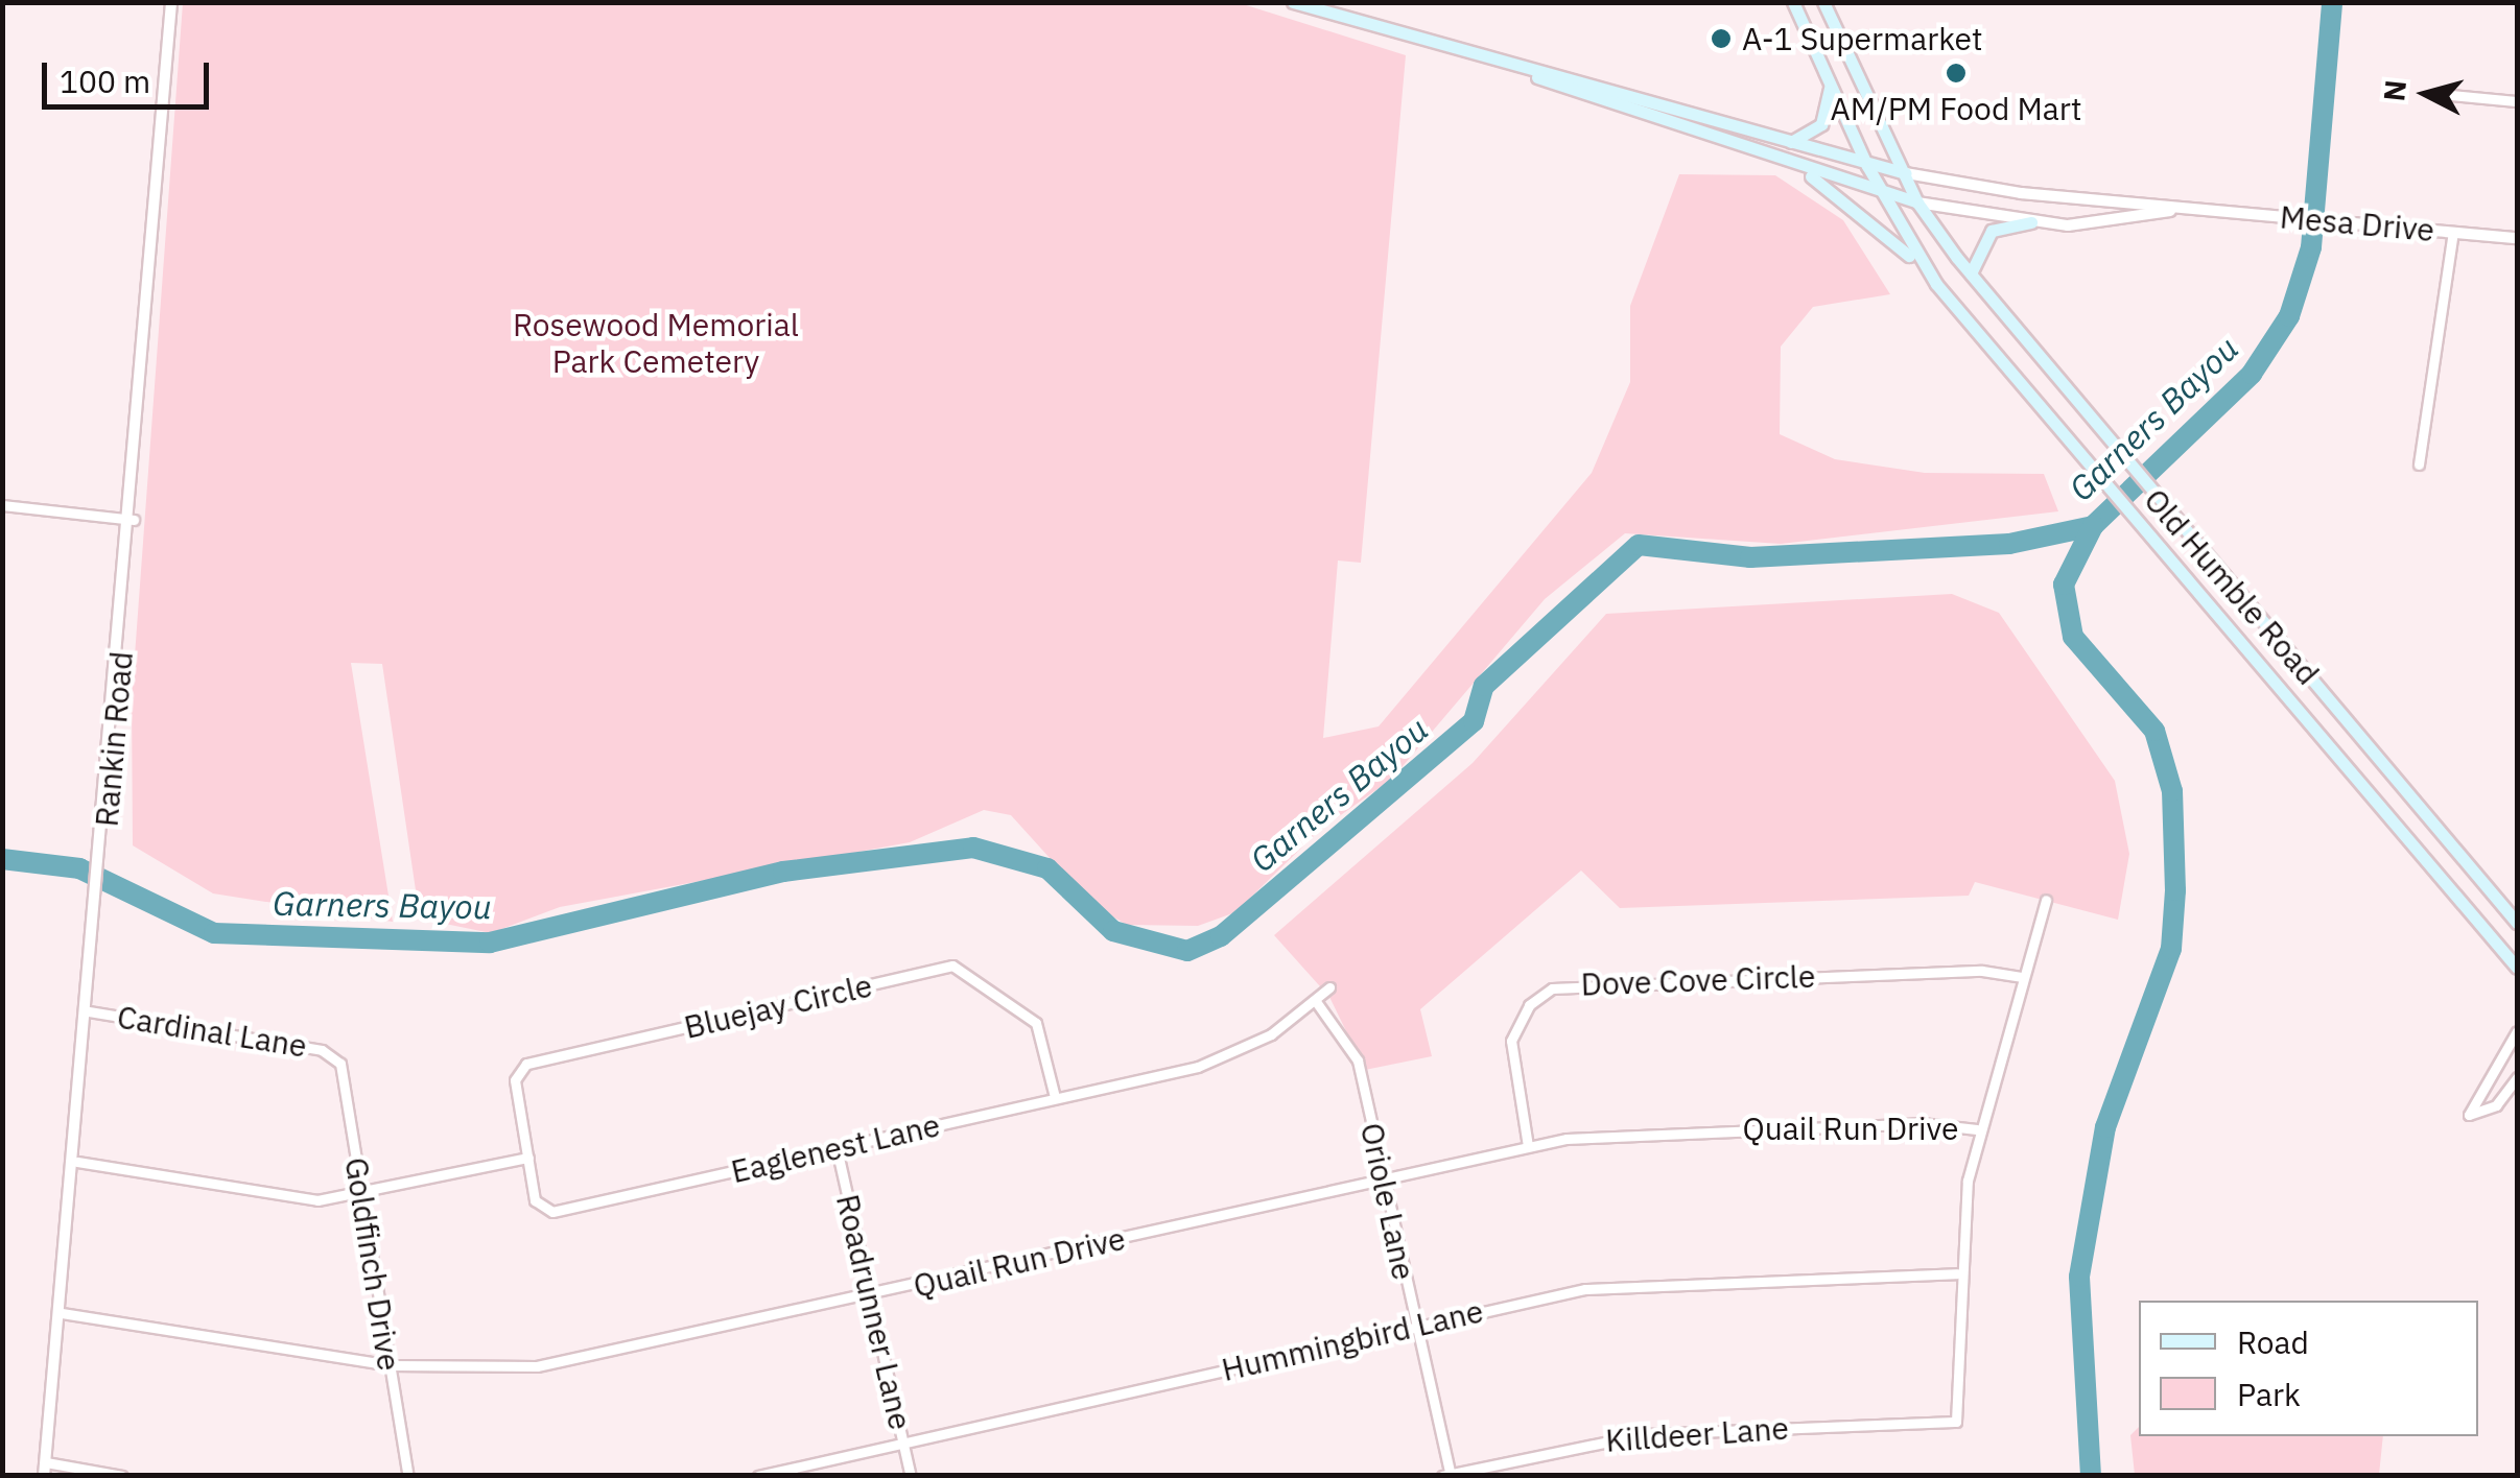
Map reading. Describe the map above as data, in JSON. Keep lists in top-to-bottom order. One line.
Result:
{"streets":{"main road":["Mesa Drive","Old Humble Road"],"street":["Rankin Road","Dove Cove Circle","Bluejay Circle","Cardinal Lane","Quail Run Drive","Eaglenest Lane","Oriole Lane","Goldfinch Drive","Roadrunner Lane","Hummingbird Lane","Killdeer Lane"]},"crossings":[["Mesa Drive","Old Humble Road"],["Rankin Road","Cardinal Lane"],["Rankin Road","Quail Run Drive"],["Dove Cove Circle","Quail Run Drive"],["Bluejay Circle","Eaglenest Lane"],["Cardinal Lane","Goldfinch Drive"],["Quail Run Drive","Oriole Lane"],["Quail Run Drive","Goldfinch Drive"],["Quail Run Drive","Roadrunner Lane"],["Eaglenest Lane","Oriole Lane"],["Eaglenest Lane","Roadrunner Lane"],["Oriole Lane","Hummingbird Lane"],["Oriole Lane","Killdeer Lane"],["Roadrunner Lane","Hummingbird Lane"],["Hummingbird Lane","Killdeer Lane"]],"water":["Garners Bayou"],"parks":["Rosewood Memorial Park Cemetery"],"places":["A-1 Supermarket","AM/PM Food Mart"],"legend":["Road","Park"],"scale_bar":"100 m","north":"left"}
